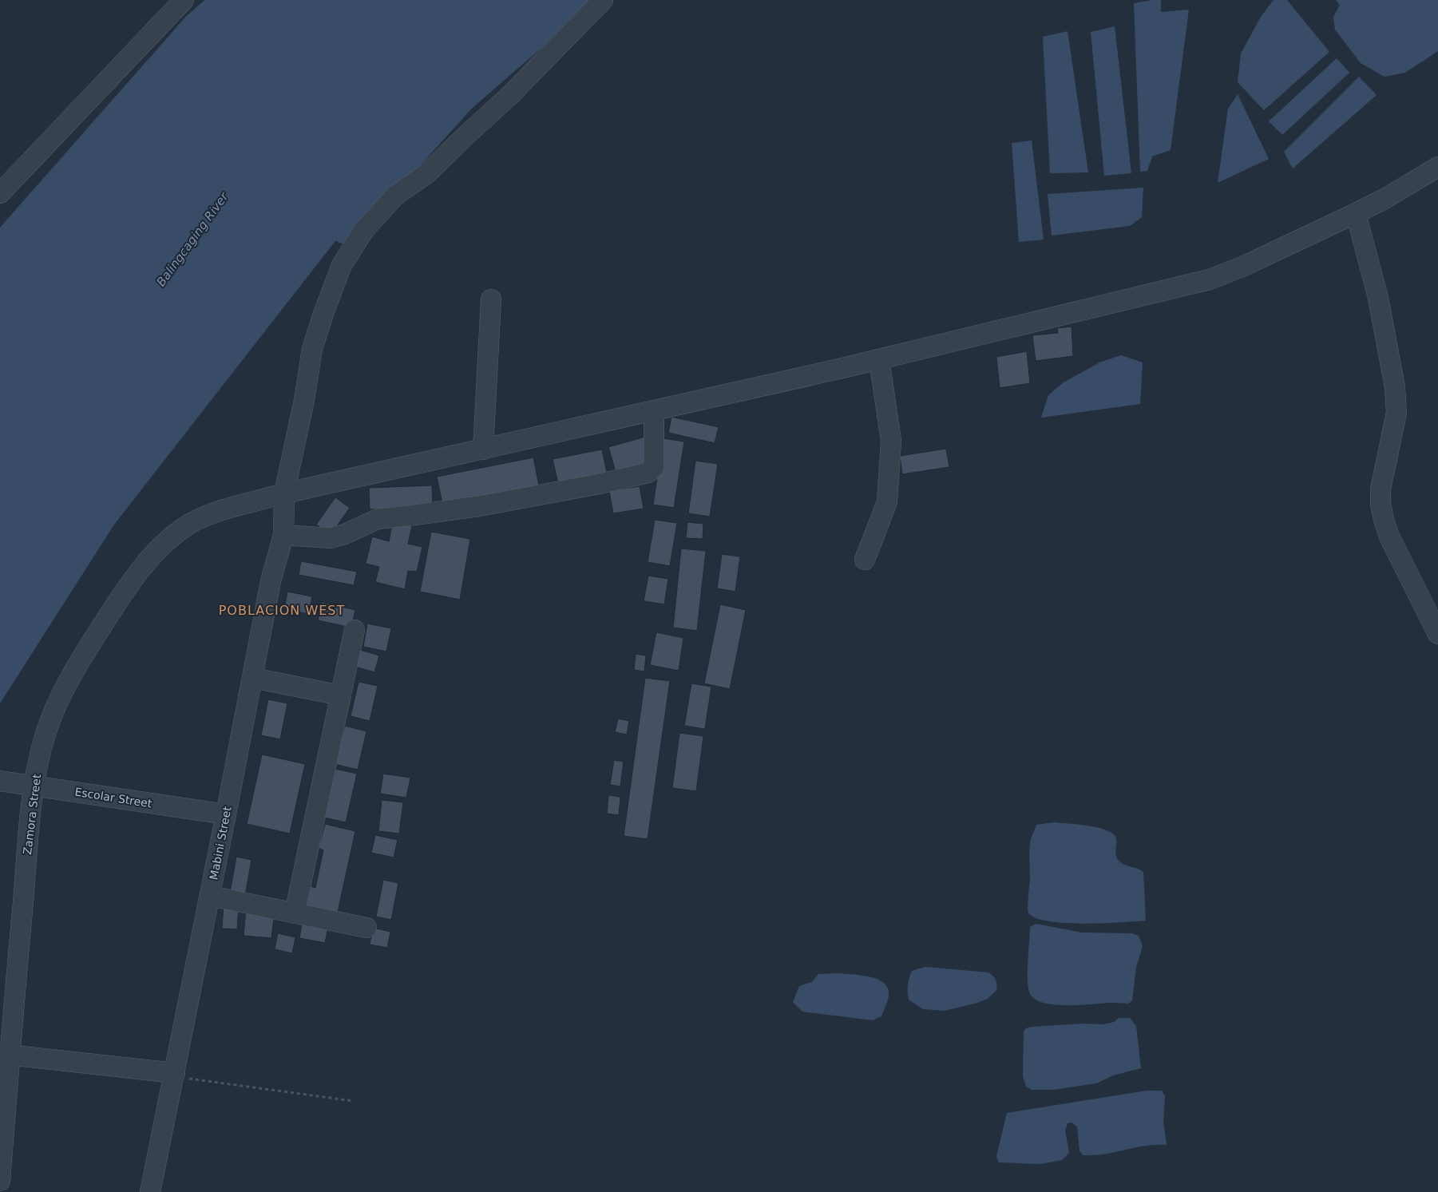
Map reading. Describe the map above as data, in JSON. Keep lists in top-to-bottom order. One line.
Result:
{"streets":{"street":["Escolar Street","Zamora Street","Mabini Street"]},"crossings":[["Escolar Street","Zamora Street"],["Escolar Street","Mabini Street"],["Zamora Street","Mabini Street"]],"districts":["POBLACION WEST"],"water":["Balingcaging River"]}
